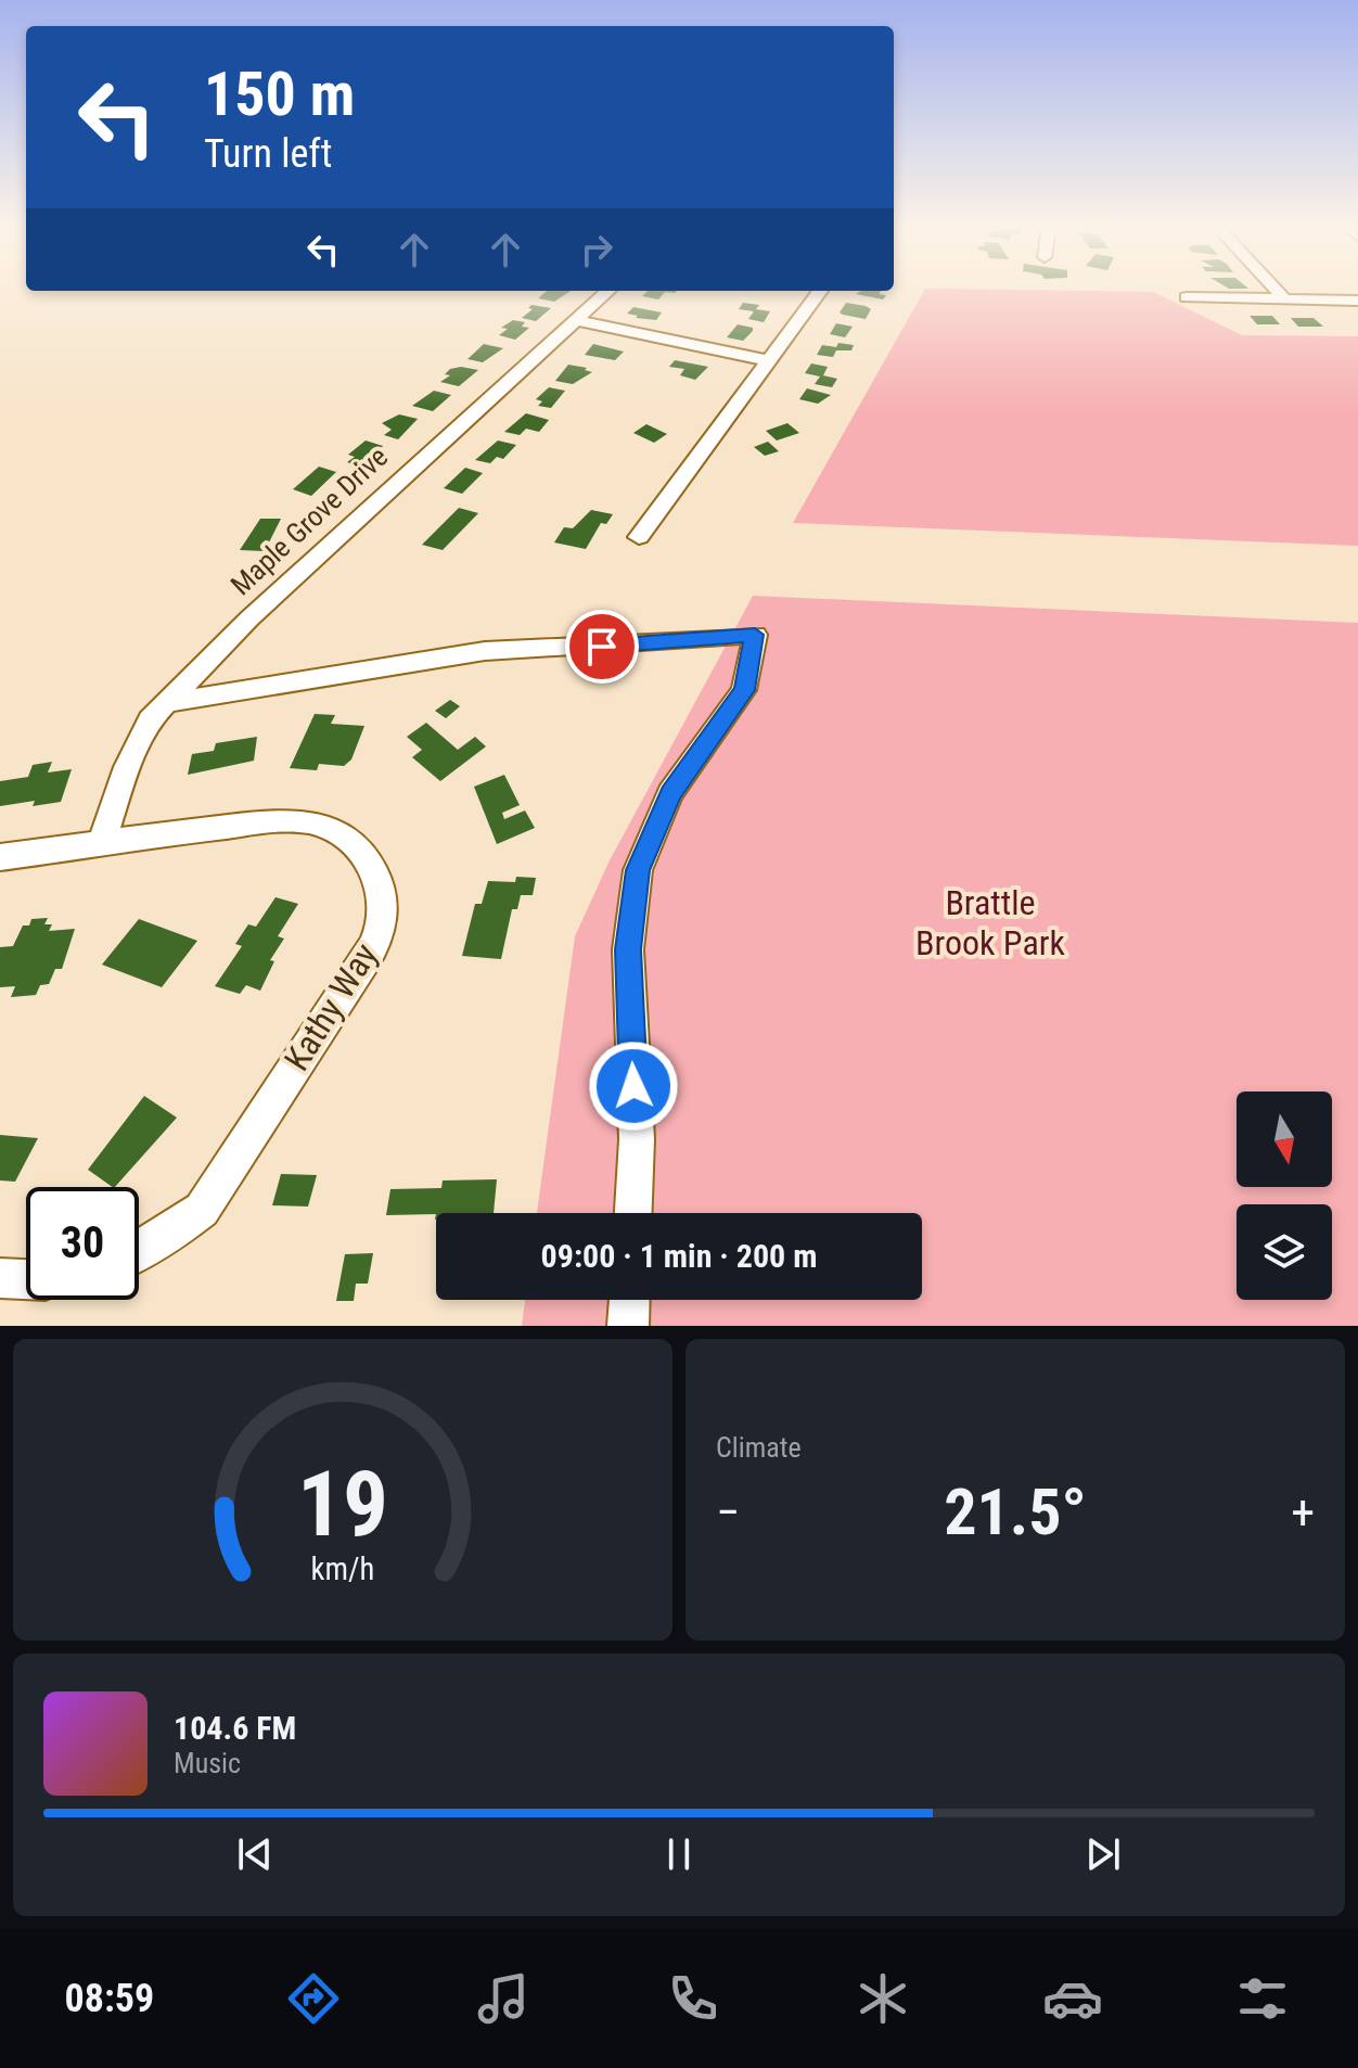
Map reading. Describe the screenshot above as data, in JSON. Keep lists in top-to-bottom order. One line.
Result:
{"streets":{"street":["Maple Grove Drive","Kathy Way"]},"crossings":[["Maple Grove Drive","Kathy Way"]],"parks":["Brattle Brook Park"],"north":"bottom","page":{"turn":["150 m","Turn left"],"limit":"30","trip":"09:00 · 1 min · 200 m","tile":"Climate","heat":["−","21.5°","+"],"song":["104.6 FM","Music"],"tabs":"08:59","gauge":["19","km/h"]}}
